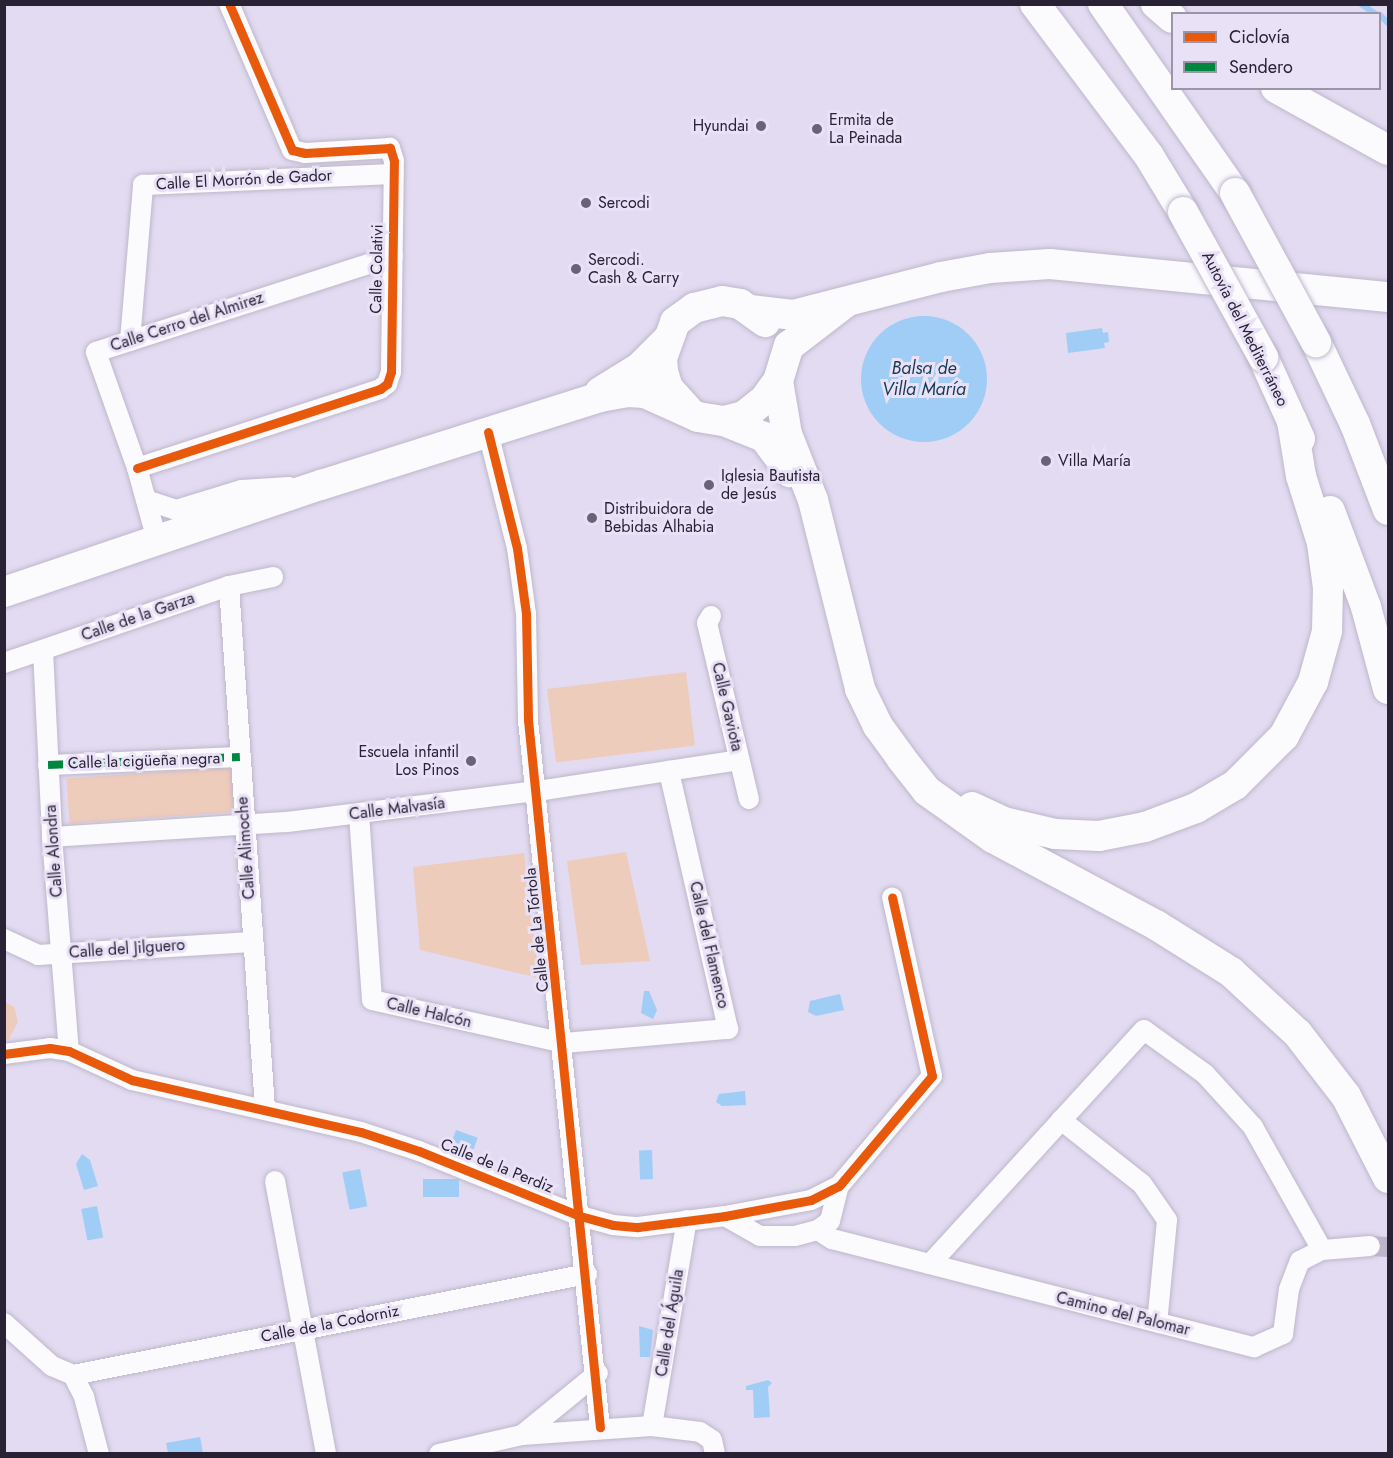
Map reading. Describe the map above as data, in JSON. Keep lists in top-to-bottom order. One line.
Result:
{"streets":{"highway":["Autovía del Mediterráneo"],"street":["Calle El Morrón de Gador","Calle Colativi","Calle Cerro del Almirez","Calle de la Garza","Calle Gaviota","Calle la cigüeña negra","Calle Malvasía","Calle Alimoche","Calle Alondra","Calle de La Tórtola","Calle del Flamenco","Calle del Jilguero","Calle Halcón","Calle de la Perdiz","Camino del Palomar","Calle del Águila","Calle de la Codorniz"]},"crossings":[["Calle El Morrón de Gador","Calle Colativi"],["Calle El Morrón de Gador","Calle Cerro del Almirez"],["Calle Colativi","Calle Cerro del Almirez"],["Calle de la Garza","Calle Alimoche"],["Calle de la Garza","Calle Alondra"],["Calle Gaviota","Calle Malvasía"],["Calle la cigüeña negra","Calle Alimoche"],["Calle la cigüeña negra","Calle Alondra"],["Calle Malvasía","Calle Alimoche"],["Calle Malvasía","Calle Alondra"],["Calle Malvasía","Calle de La Tórtola"],["Calle Malvasía","Calle del Flamenco"],["Calle Malvasía","Calle Halcón"],["Calle Alimoche","Calle del Jilguero"],["Calle Alimoche","Calle de la Perdiz"],["Calle Alondra","Calle del Jilguero"],["Calle Alondra","Calle de la Perdiz"],["Calle de La Tórtola","Calle del Flamenco"],["Calle de La Tórtola","Calle Halcón"],["Calle de La Tórtola","Calle de la Perdiz"],["Calle de La Tórtola","Calle de la Codorniz"],["Calle del Flamenco","Calle Halcón"],["Calle de la Perdiz","Calle del Águila"]],"water":["Balsa de Villa María"],"places":["Hyundai","Ermita de La Peinada","Sercodi","Sercodi. Cash & Carry","Villa María","Iglesia Bautista de Jesús","Distribuidora de Bebidas Alhabia","Escuela infantil Los Pinos"],"legend":["Ciclovía","Sendero"]}
